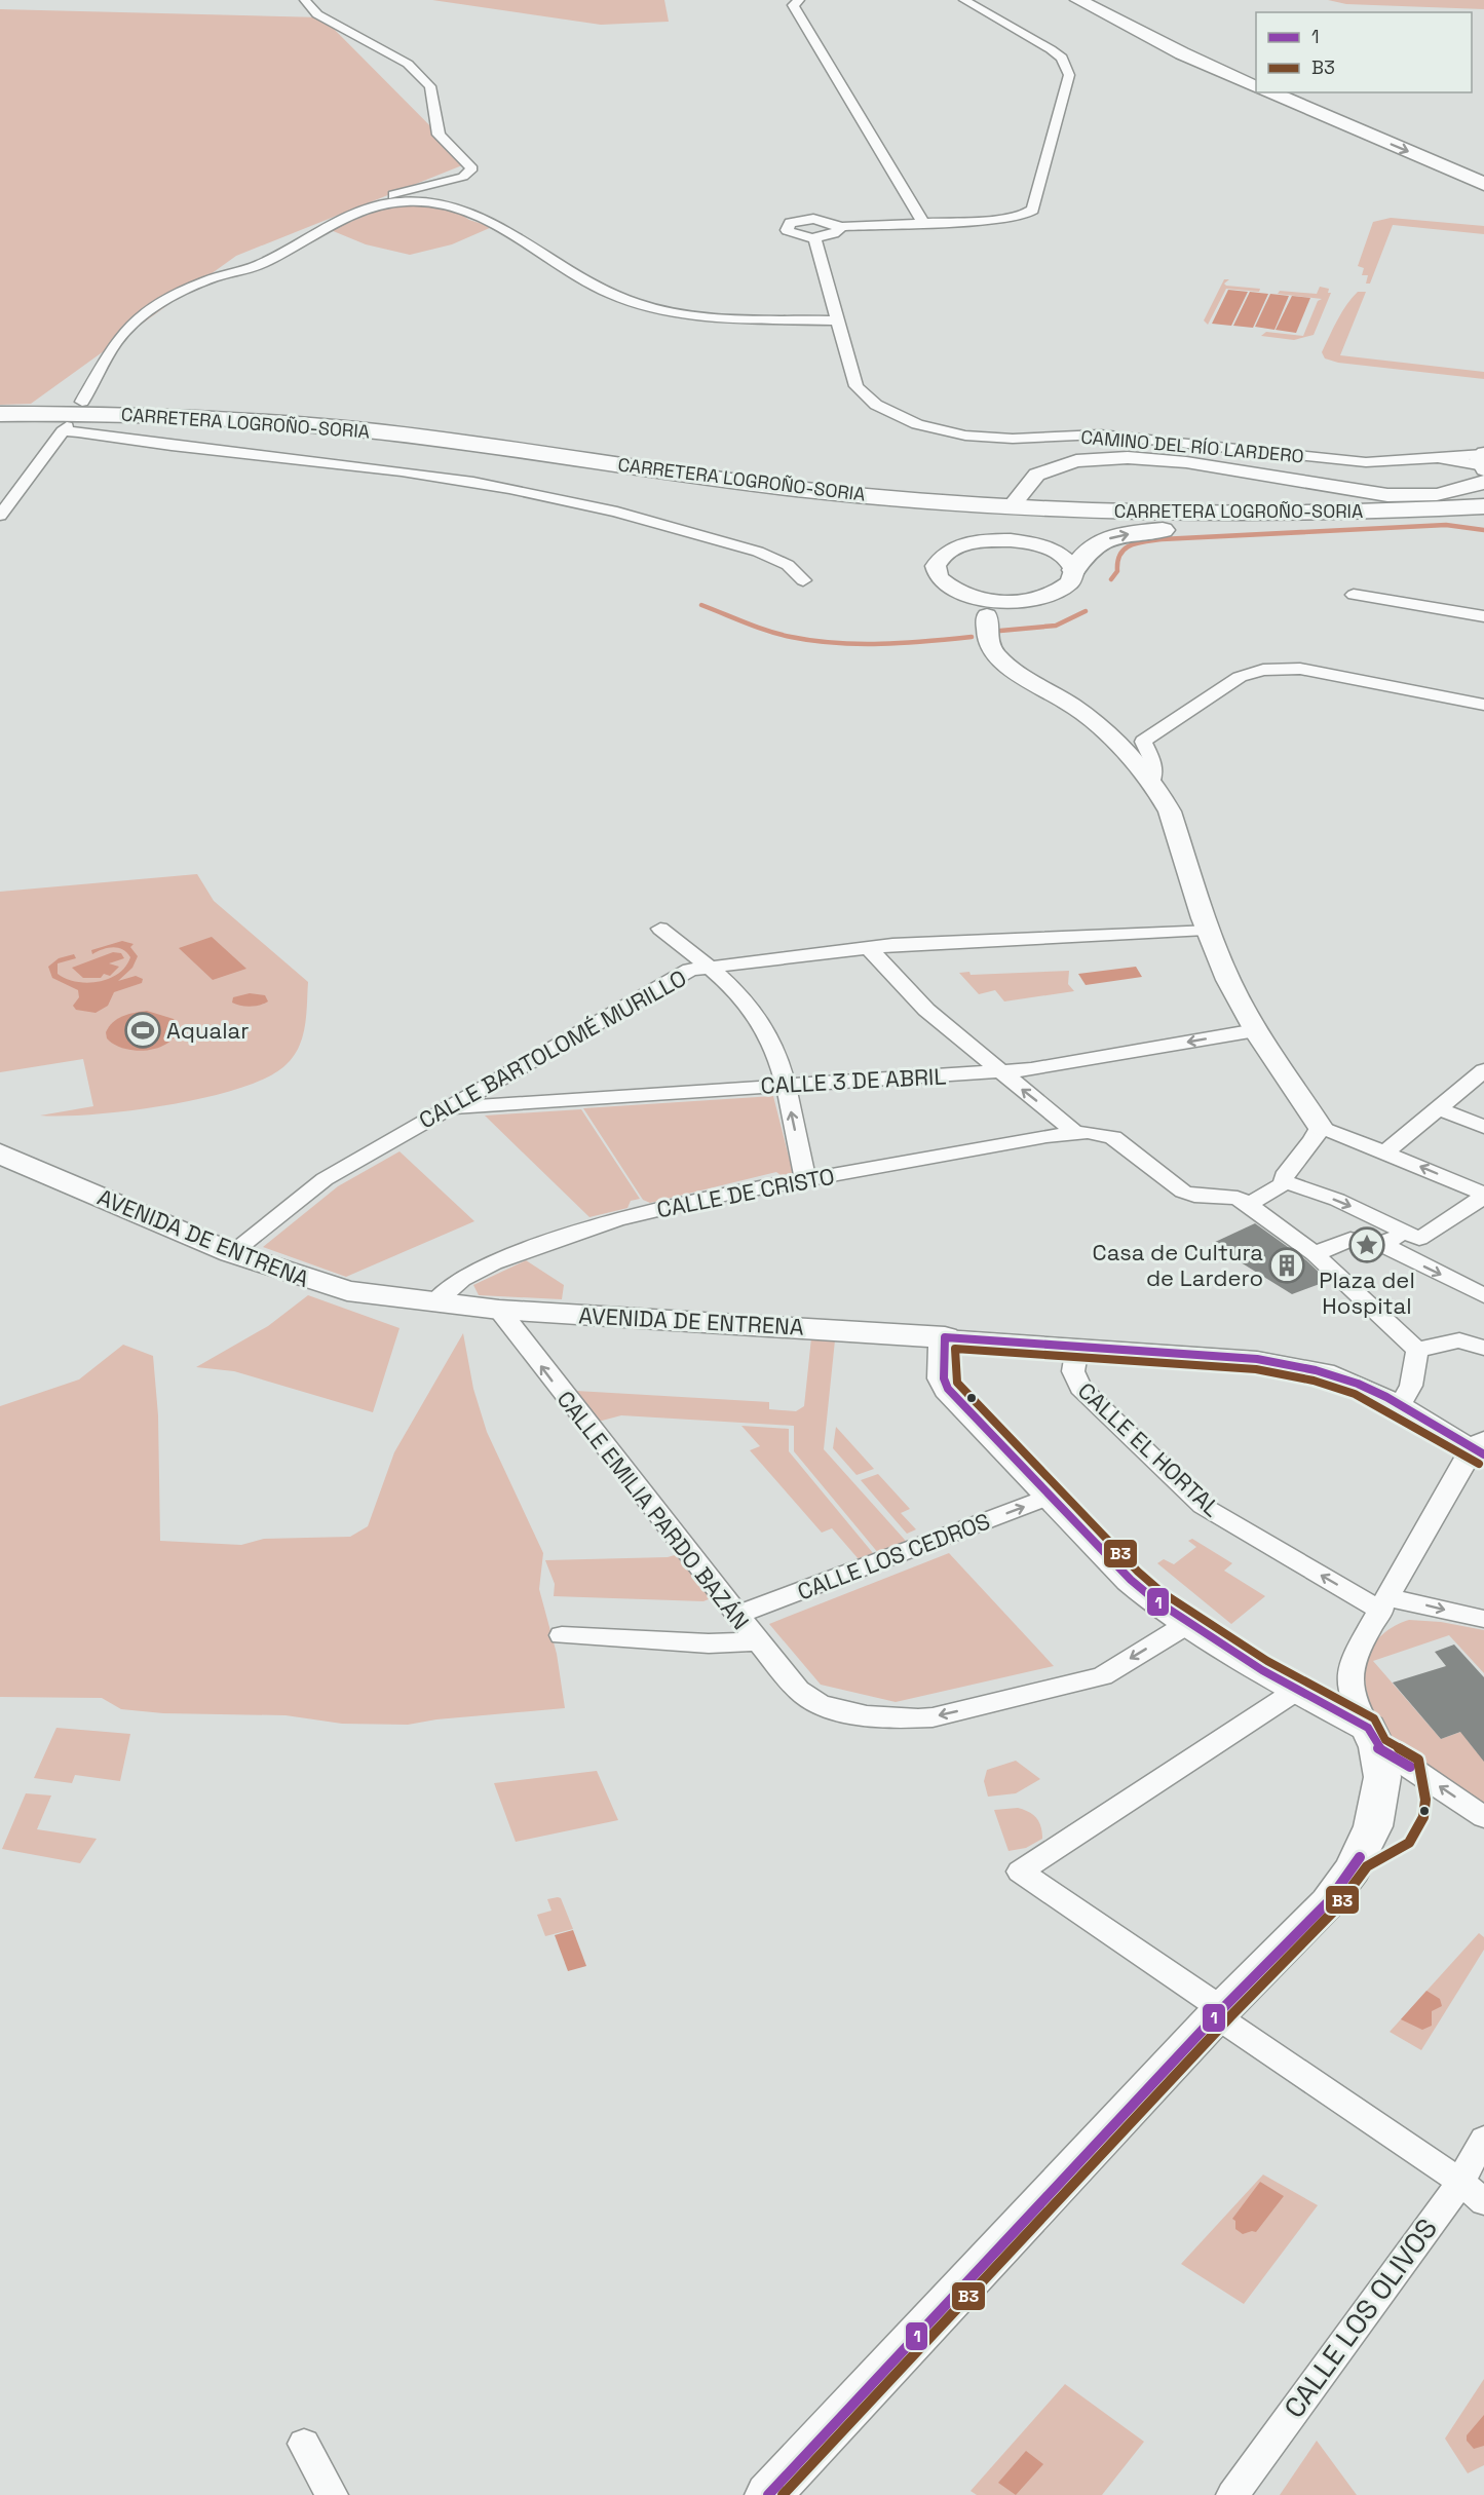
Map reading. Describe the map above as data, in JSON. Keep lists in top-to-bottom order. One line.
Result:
{"streets":{"highway":["CARRETERA LOGROÑO-SORIA"],"main road":["AVENIDA DE ENTRENA"],"street":["CAMINO DEL RÍO LARDERO","CALLE BARTOLOMÉ MURILLO","CALLE 3 DE ABRIL","CALLE DE CRISTO","CALLE EL HORTAL","CALLE EMILIA PARDO BAZÁN","CALLE LOS CEDROS","CALLE LOS OLIVOS"]},"crossings":[["CALLE BARTOLOMÉ MURILLO","CALLE 3 DE ABRIL"],["CALLE BARTOLOMÉ MURILLO","AVENIDA DE ENTRENA"],["CALLE DE CRISTO","AVENIDA DE ENTRENA"],["AVENIDA DE ENTRENA","CALLE EL HORTAL"],["AVENIDA DE ENTRENA","CALLE EMILIA PARDO BAZÁN"],["CALLE EMILIA PARDO BAZÁN","CALLE LOS CEDROS"]],"one_way":["CALLE EMILIA PARDO BAZÁN","CALLE LOS CEDROS"],"places":{"sports":["Aqualar"],"place":["Plaza del Hospital"],"building":["Casa de Cultura de Lardero"]},"lines":["transit line 1","transit line B3"],"legend":["1","B3"]}
